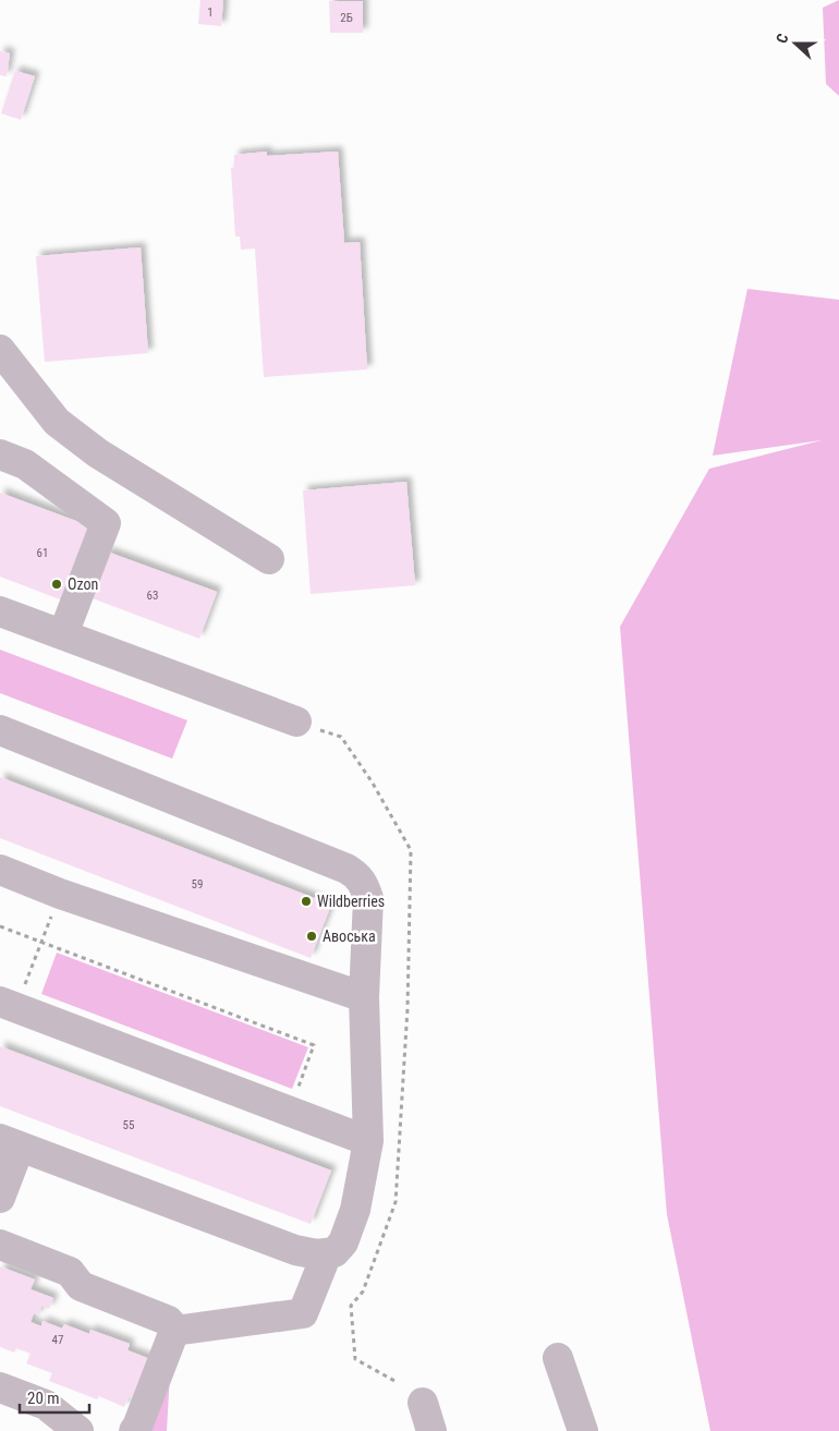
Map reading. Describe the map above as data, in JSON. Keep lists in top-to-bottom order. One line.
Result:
{"places":["Ozon","Wildberries","Авоська"],"house_numbers":["1","2Б","61","63","59","55","47"],"scale_bar":"20 m","north":"left"}
